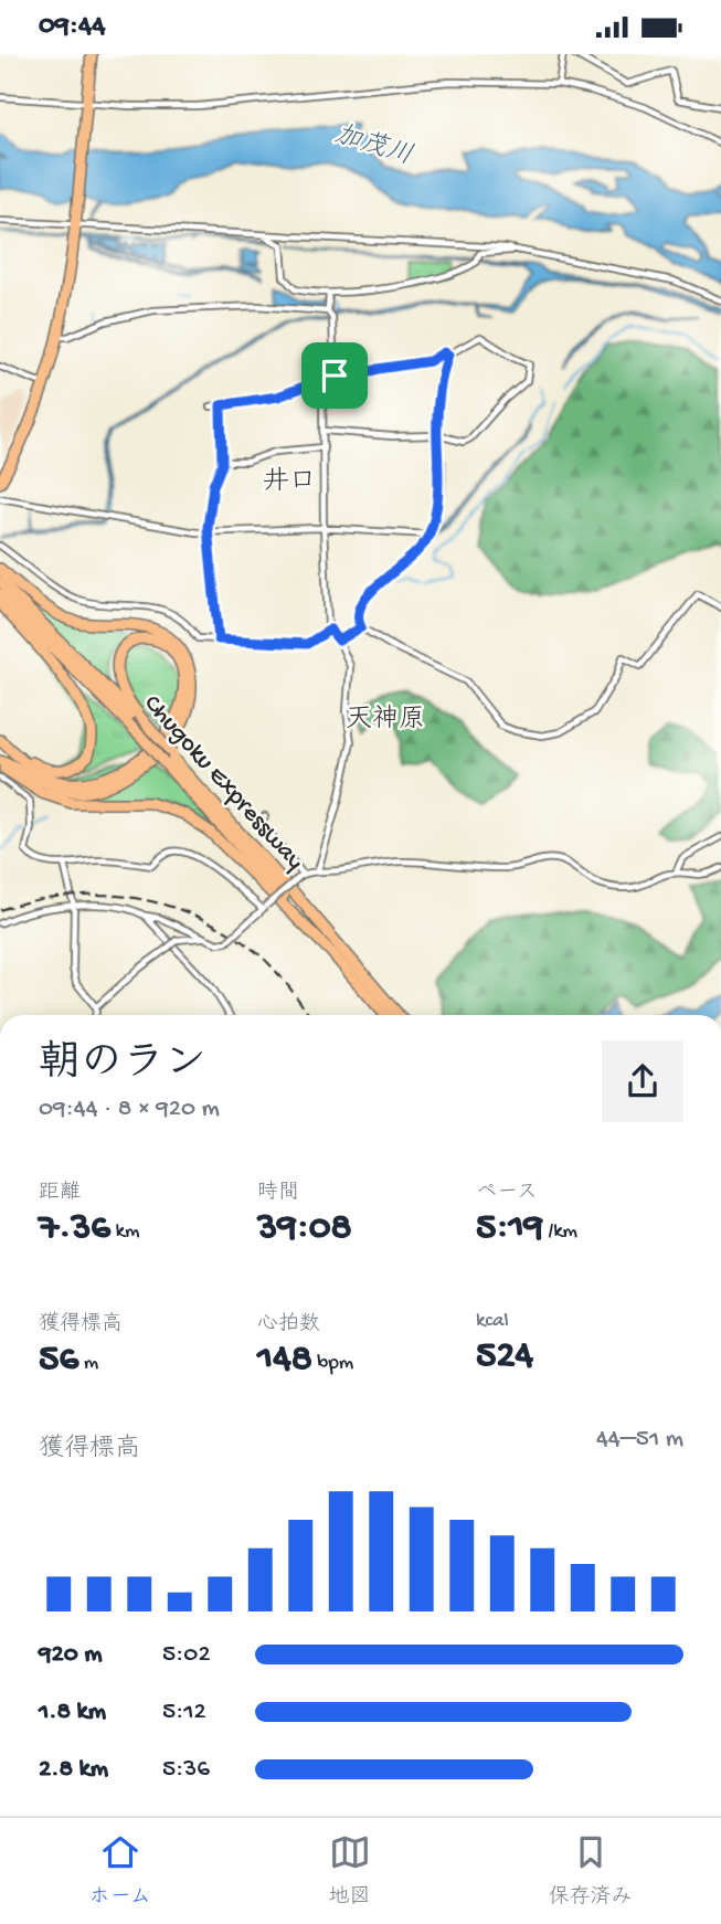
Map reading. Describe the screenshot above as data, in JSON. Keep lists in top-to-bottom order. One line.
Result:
{"streets":{"highway":["Chugoku Expressway"]},"districts":["井口","天神原"],"water":["加茂川"],"page":{"status":"09:44","heading":["朝のラン","09:44 · 8 × 920 m"],"stats":[["距離","7.36 km"],["時間","39:08"],["ペース","5:19 /km"],["獲得標高","56 m"],["心拍数","148 bpm"],["kcal","524"]],"chart":["獲得標高","44–51 m"],"list":[{"name":"920 m","note":"5:02"},{"name":"1.8 km","note":"5:12"},{"name":"2.8 km","note":"5:36"}],"tabs":["ホーム","地図","保存済み"]}}
